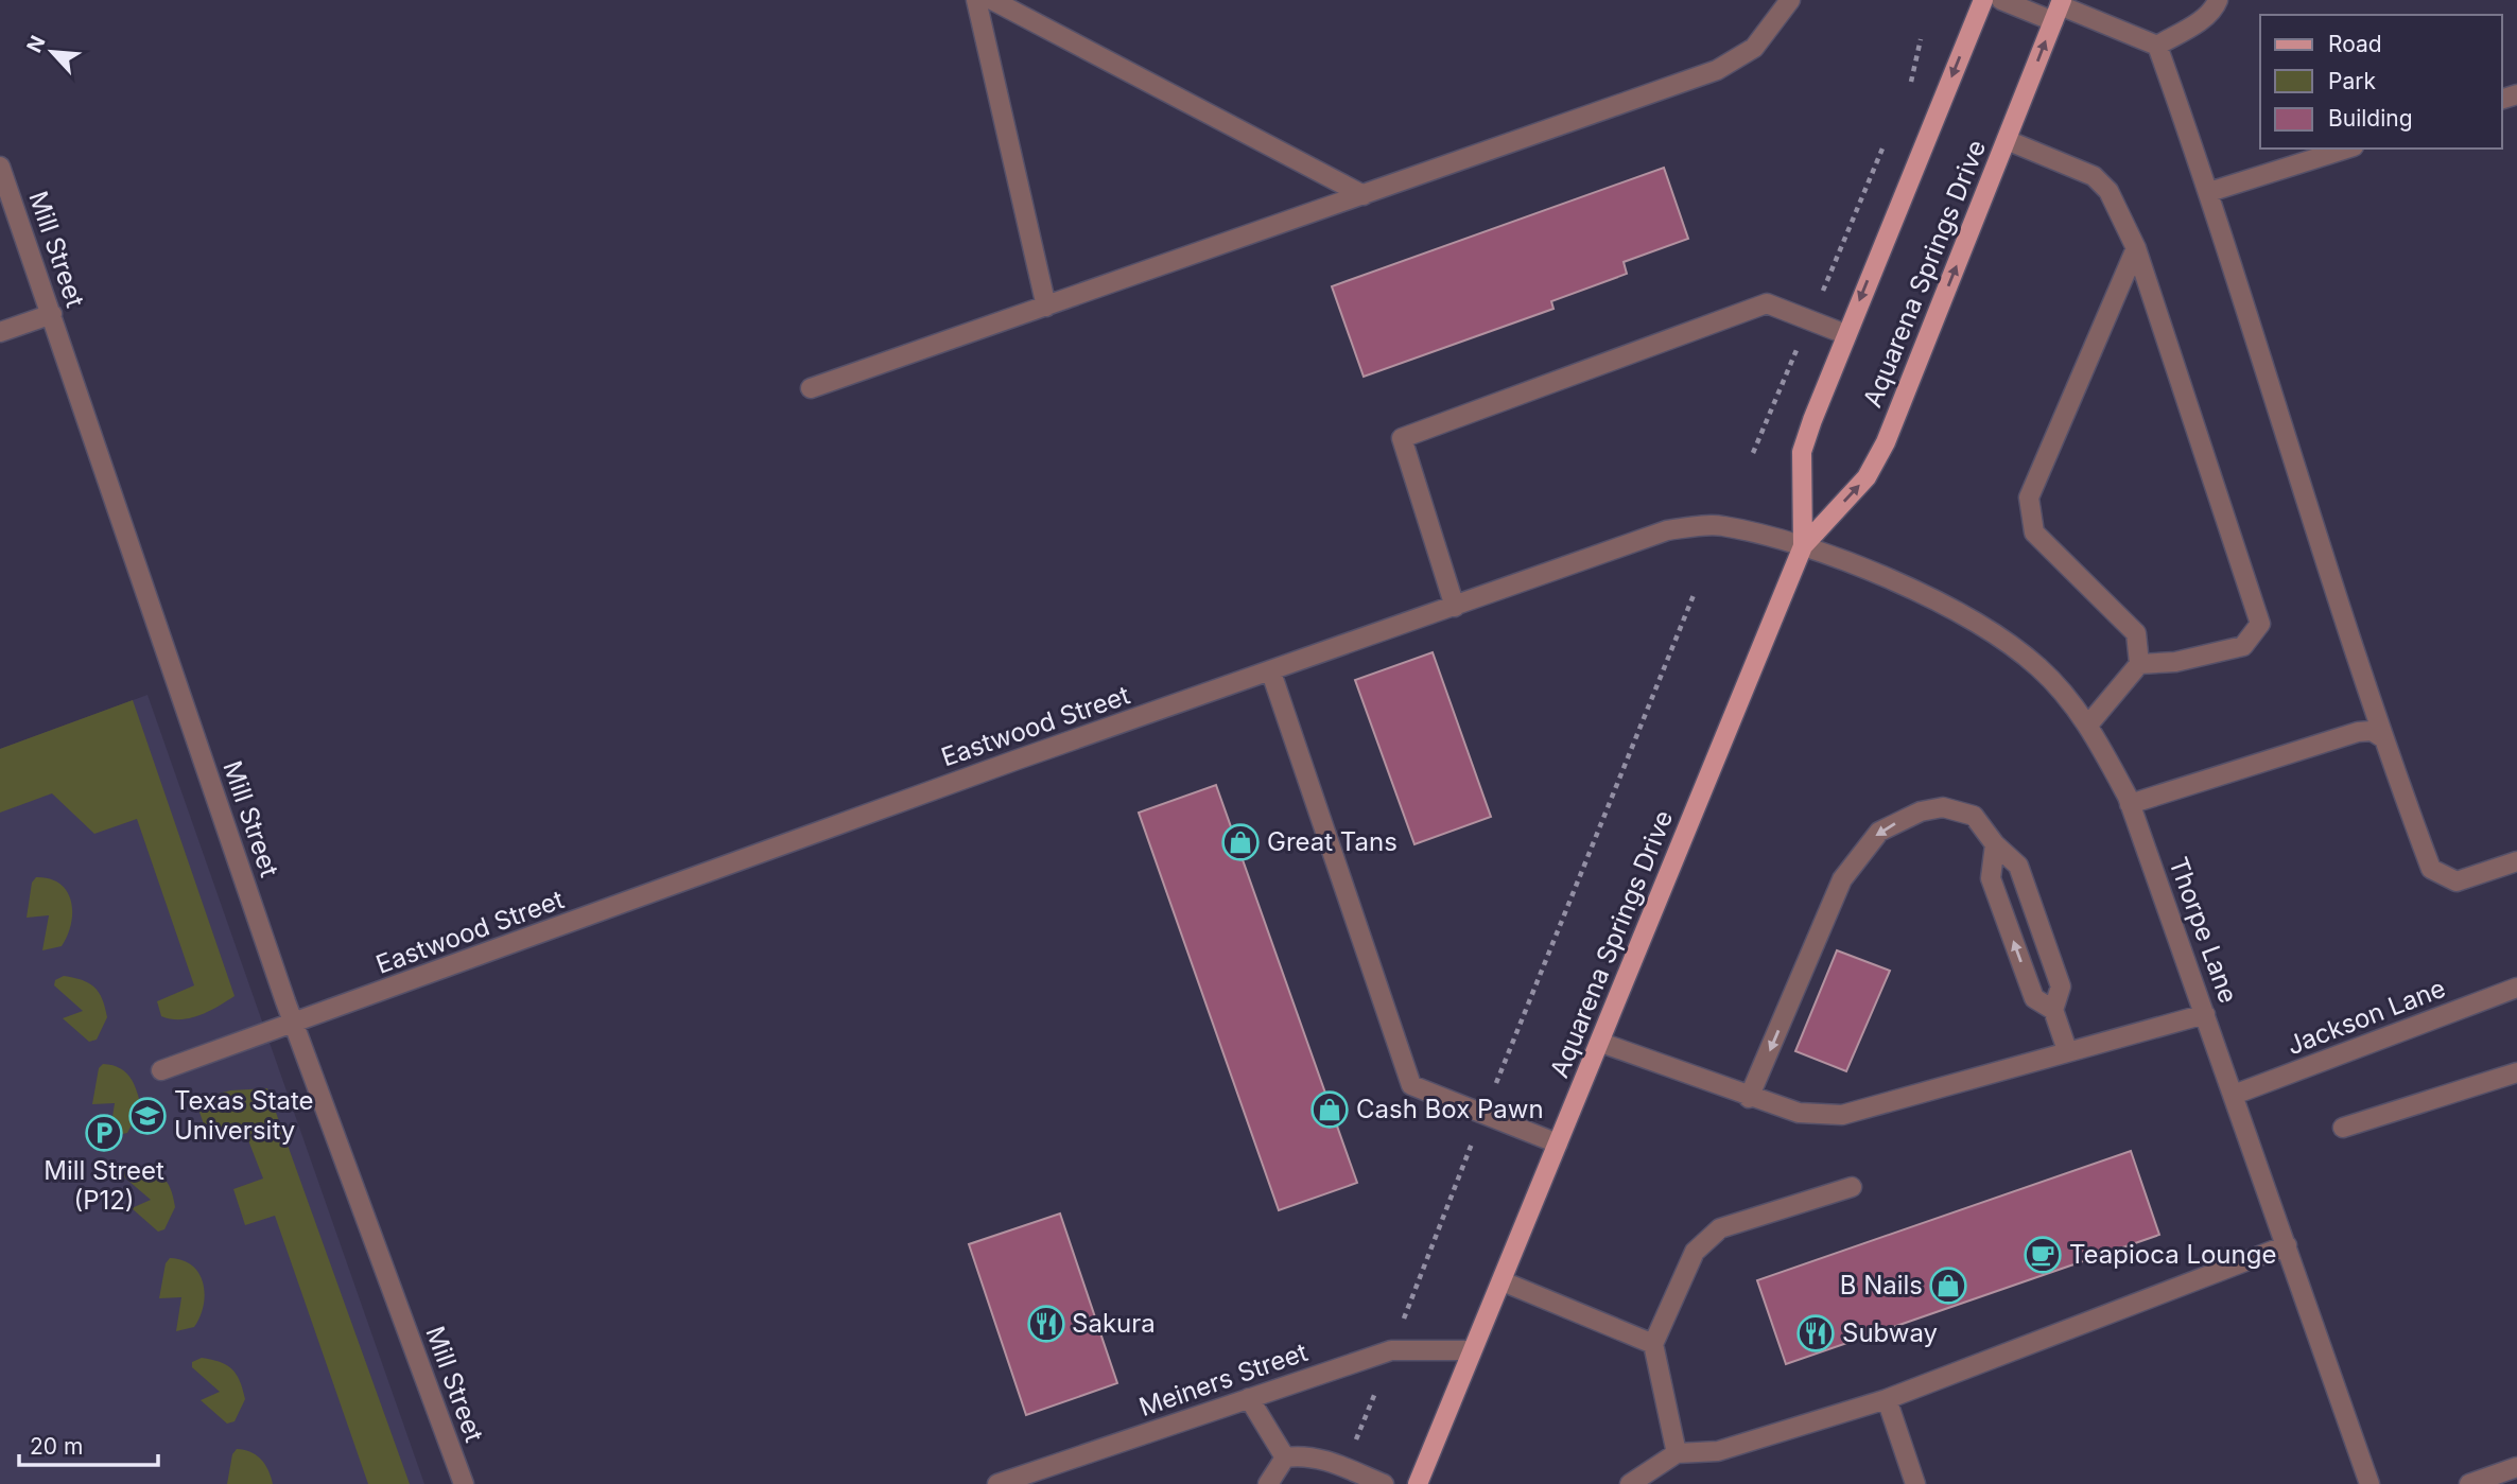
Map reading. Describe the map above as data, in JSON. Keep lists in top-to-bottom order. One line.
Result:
{"streets":{"main road":["Aquarena Springs Drive"],"street":["Mill Street","Eastwood Street","Thorpe Lane","Jackson Lane","Meiners Street"]},"crossings":[["Mill Street","Eastwood Street"],["Aquarena Springs Drive","Eastwood Street"],["Aquarena Springs Drive","Thorpe Lane"],["Aquarena Springs Drive","Meiners Street"],["Eastwood Street","Thorpe Lane"],["Thorpe Lane","Jackson Lane"]],"places":{"shop":["Great Tans","Cash Box Pawn","B Nails"],"school or university":["Texas State University"],"parking":["Mill Street (P12)"],"cafe":["Teapioca Lounge"],"restaurant":["Sakura","Subway"]},"legend":["Road","Park","Building"],"scale_bar":"20 m","north":"top left"}
